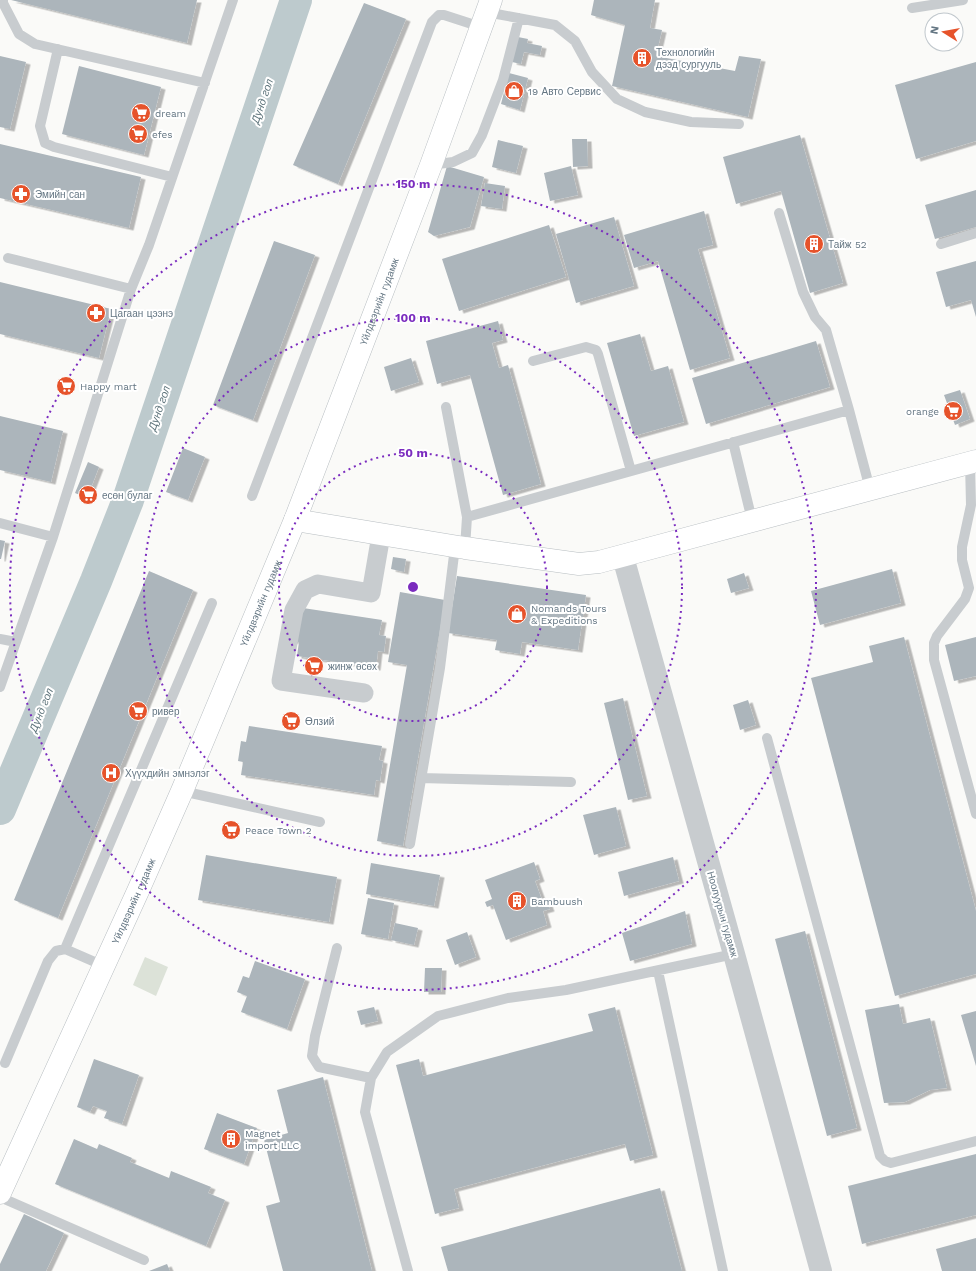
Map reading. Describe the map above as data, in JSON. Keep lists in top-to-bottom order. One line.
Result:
{"streets":{"main road":["Yйлдвэрийн гудамж"],"street":["Ноолуурын гудамж"]},"water":["Дунд гол"],"places":{"building":["Технологийн дээд сургууль","Тайж 52","Bambuush","Magnet import LLC"],"shop":["19 Авто Сервис","Nomands Tours & Expeditions"],"supermarket":["dream","efes","Happy mart","orange","есөн булаг","жинж өсөх","ривер","Өлзий","Peace Town 2"],"pharmacy":["Эмийн сан","Цагаан цээнэ"],"hospital":["Хүүхдийн эмнэлэг"]},"north":"left","rings":["150 m","100 m","50 m"]}
